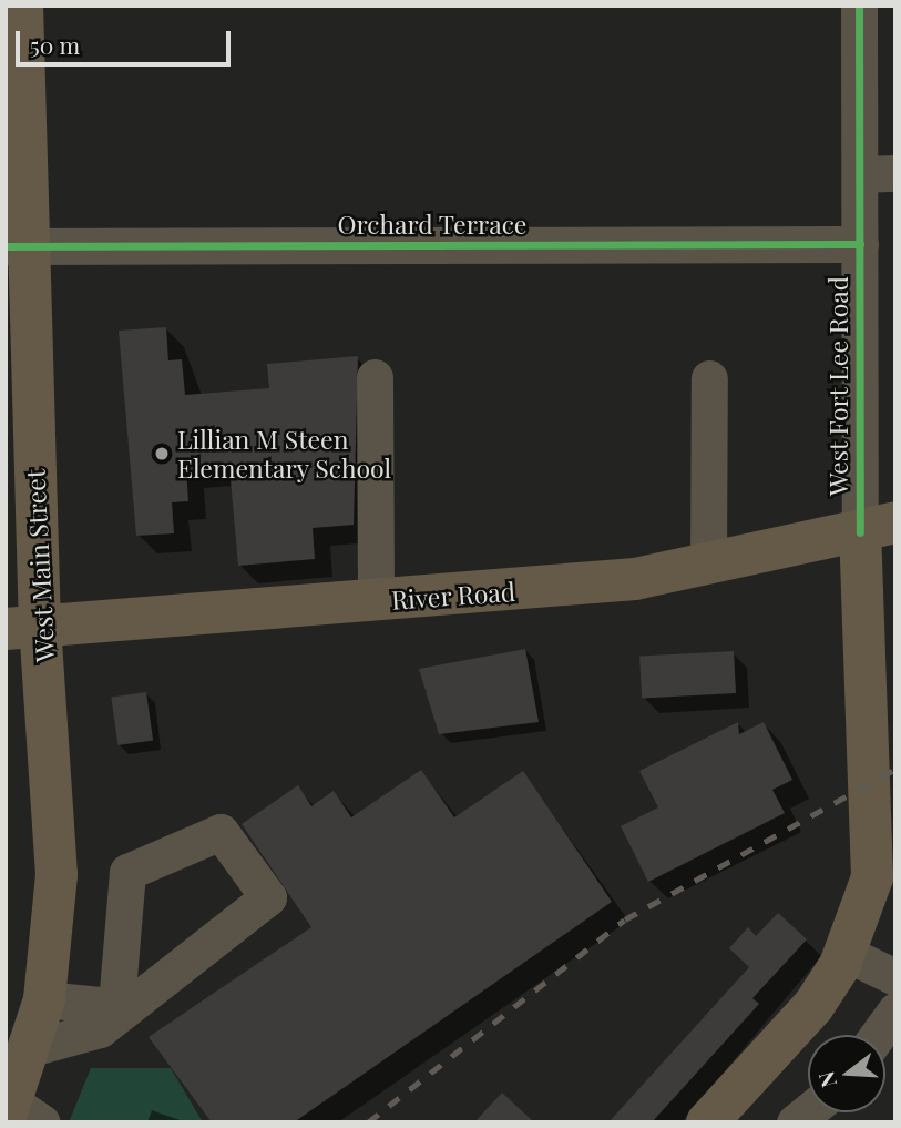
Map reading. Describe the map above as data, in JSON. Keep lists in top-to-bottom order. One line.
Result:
{"streets":{"main road":["West Fort Lee Road","West Main Street","River Road"],"street":["Orchard Terrace"]},"crossings":[["Orchard Terrace","West Fort Lee Road"],["Orchard Terrace","West Main Street"],["West Fort Lee Road","River Road"],["West Main Street","River Road"]],"places":["Lillian M Steen Elementary School"],"scale_bar":"50 m","north":"left"}
